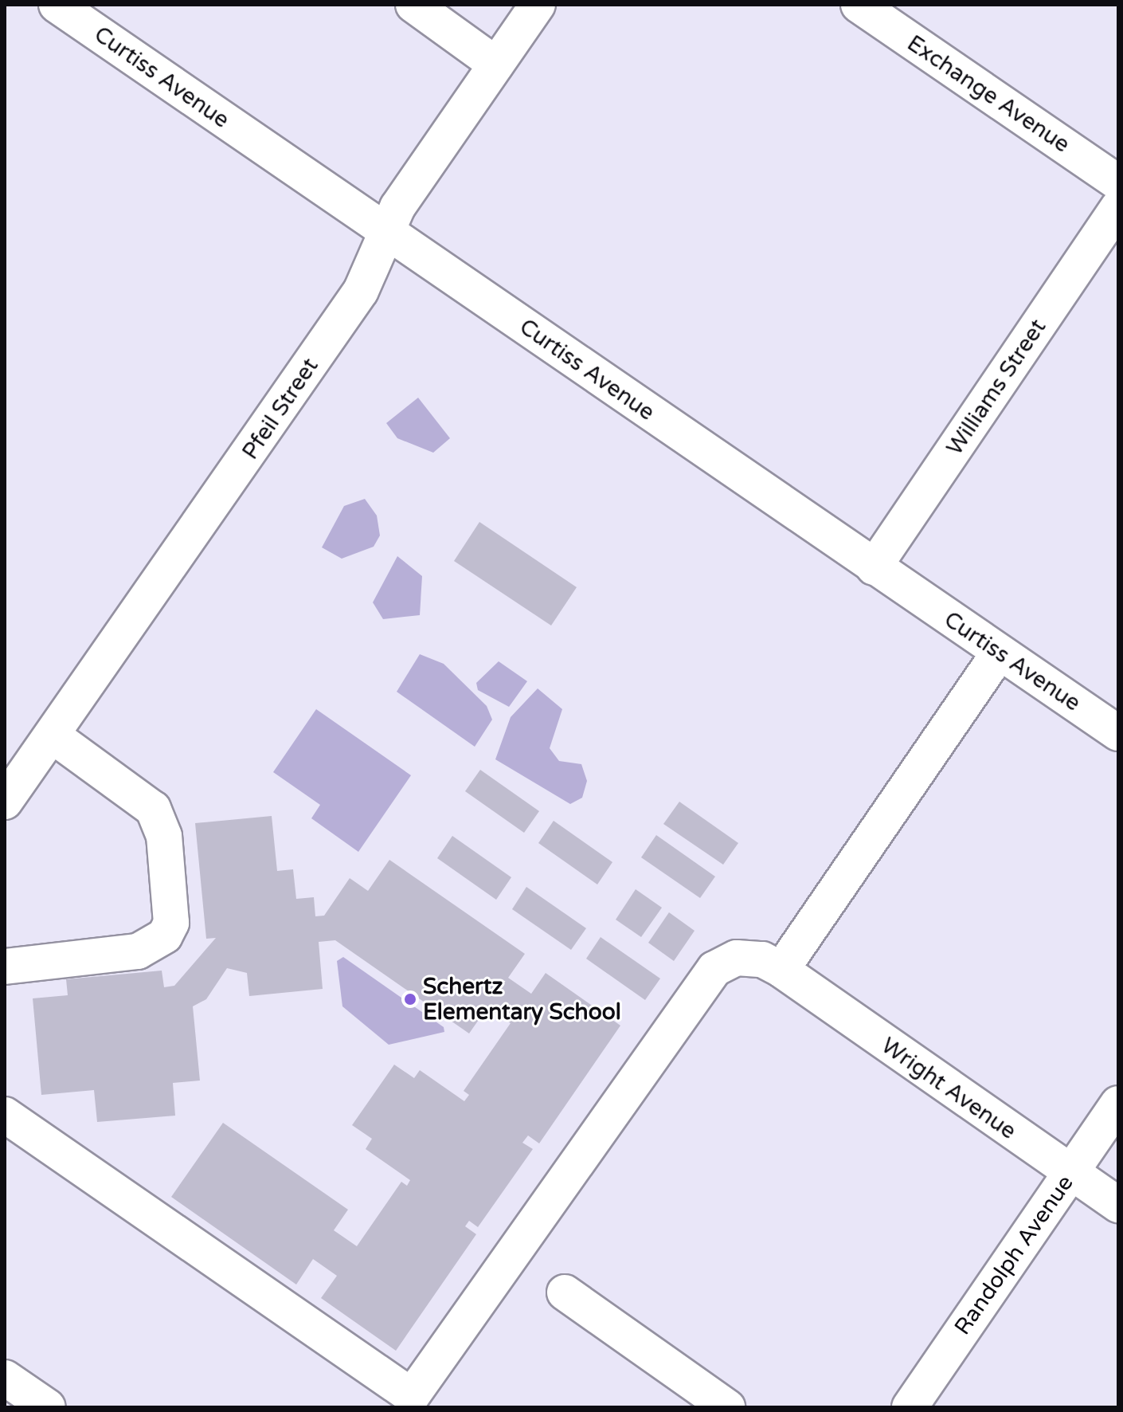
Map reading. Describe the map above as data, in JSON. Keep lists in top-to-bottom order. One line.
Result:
{"streets":{"street":["Curtiss Avenue","Exchange Avenue","Williams Street","Pfeil Street","Wright Avenue","Randolph Avenue"]},"crossings":[["Curtiss Avenue","Williams Street"],["Curtiss Avenue","Pfeil Street"],["Wright Avenue","Randolph Avenue"]],"places":["Schertz Elementary School"]}
